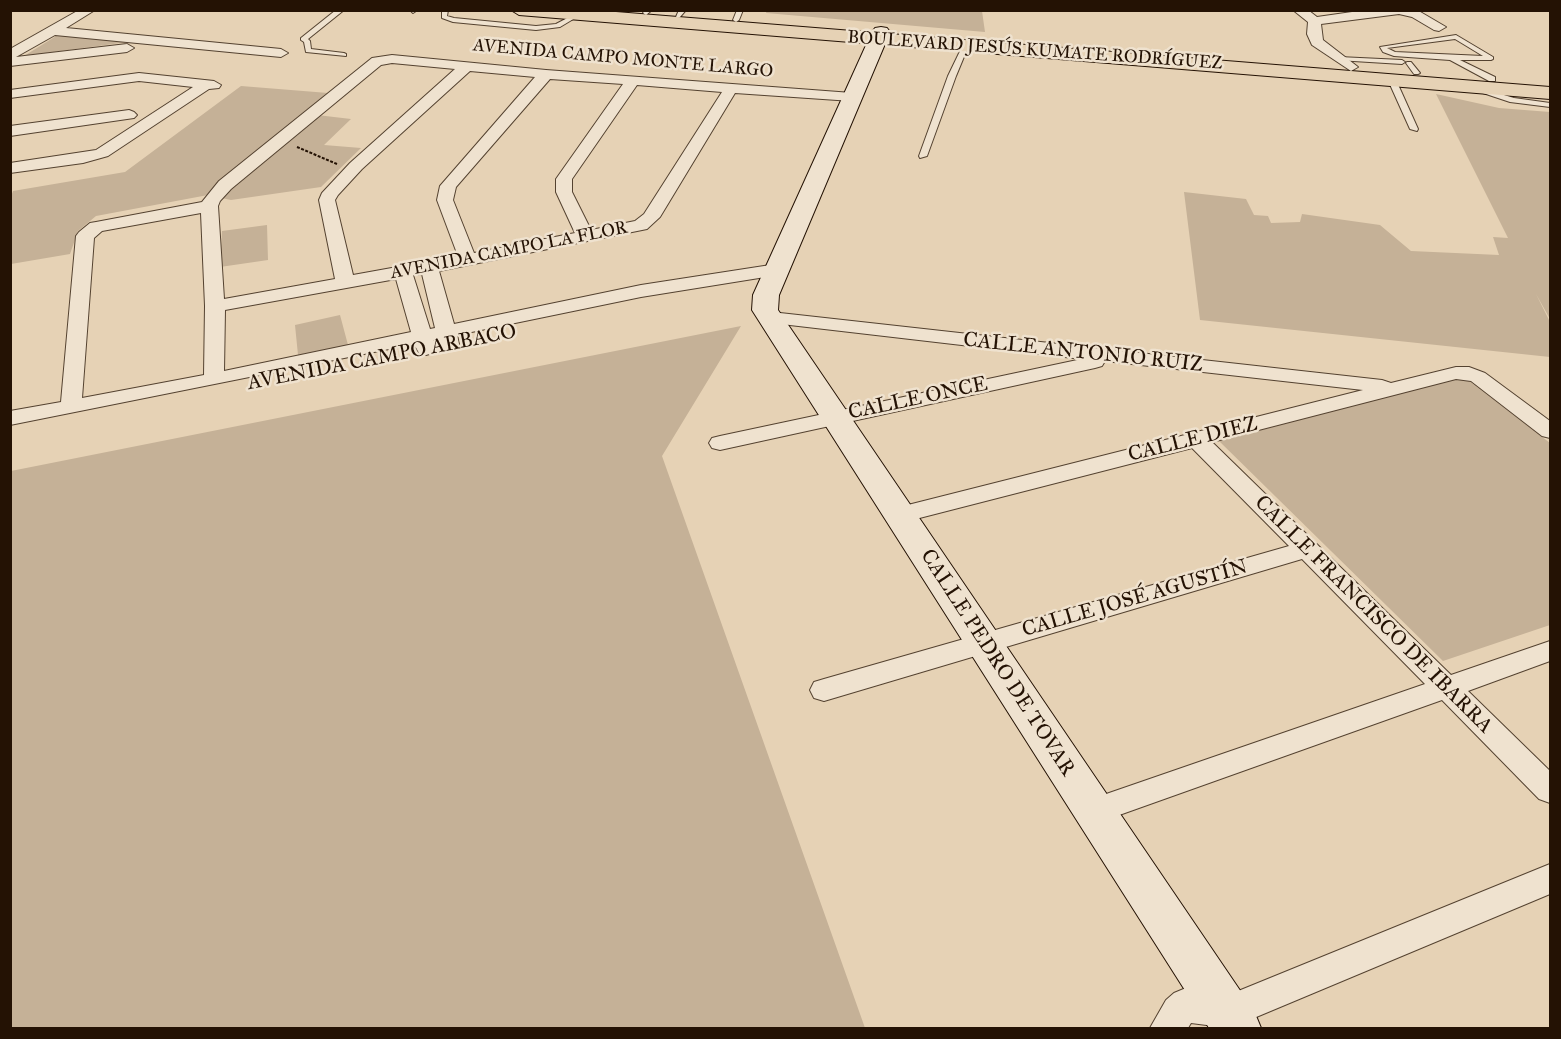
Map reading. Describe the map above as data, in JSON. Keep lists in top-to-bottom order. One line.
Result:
{"streets":{"highway":["BOULEVARD JESÚS KUMATE RODRÍGUEZ"],"street":["AVENIDA CAMPO MONTE LARGO","AVENIDA CAMPO LA FLOR","CALLE ANTONIO RUIZ","AVENIDA CAMPO ARBACO","CALLE ONCE","CALLE DIEZ","CALLE JOSÉ AGUSTÍN","CALLE FRANCISCO DE IBARRA","CALLE PEDRO DE TOVAR"]},"crossings":[["AVENIDA CAMPO MONTE LARGO","AVENIDA CAMPO LA FLOR"],["CALLE ANTONIO RUIZ","AVENIDA CAMPO ARBACO"],["CALLE ANTONIO RUIZ","CALLE ONCE"],["CALLE ANTONIO RUIZ","CALLE DIEZ"],["CALLE ANTONIO RUIZ","CALLE PEDRO DE TOVAR"],["AVENIDA CAMPO ARBACO","CALLE PEDRO DE TOVAR"],["CALLE ONCE","CALLE PEDRO DE TOVAR"],["CALLE DIEZ","CALLE FRANCISCO DE IBARRA"],["CALLE DIEZ","CALLE PEDRO DE TOVAR"],["CALLE JOSÉ AGUSTÍN","CALLE FRANCISCO DE IBARRA"],["CALLE JOSÉ AGUSTÍN","CALLE PEDRO DE TOVAR"]]}
